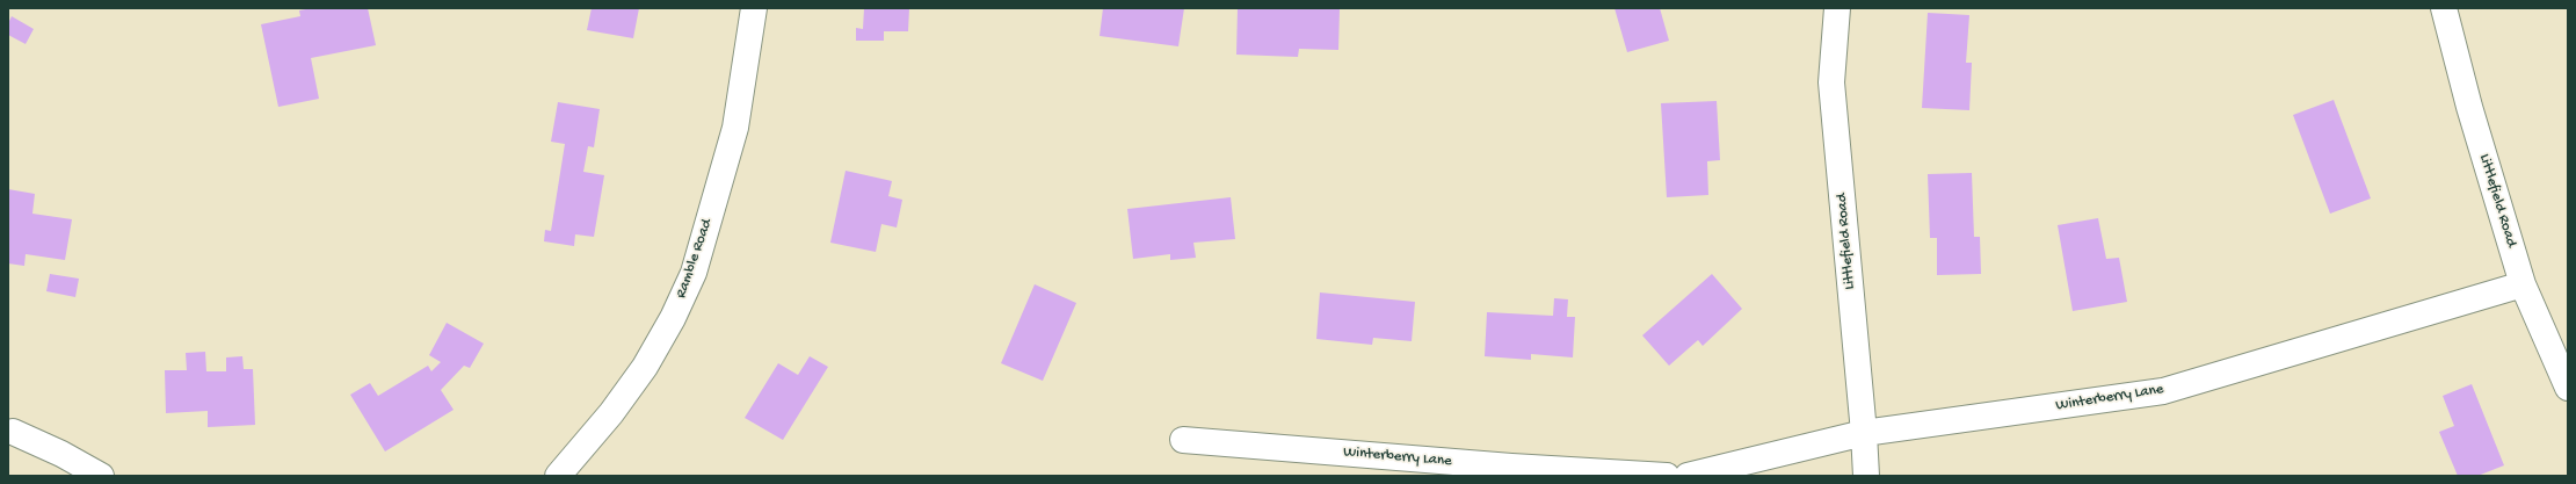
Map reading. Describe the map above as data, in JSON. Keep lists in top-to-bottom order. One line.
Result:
{"streets":{"street":["Littlefield Road","Ramble Road","Winterberry Lane"]},"crossings":[["Littlefield Road","Winterberry Lane"]]}
